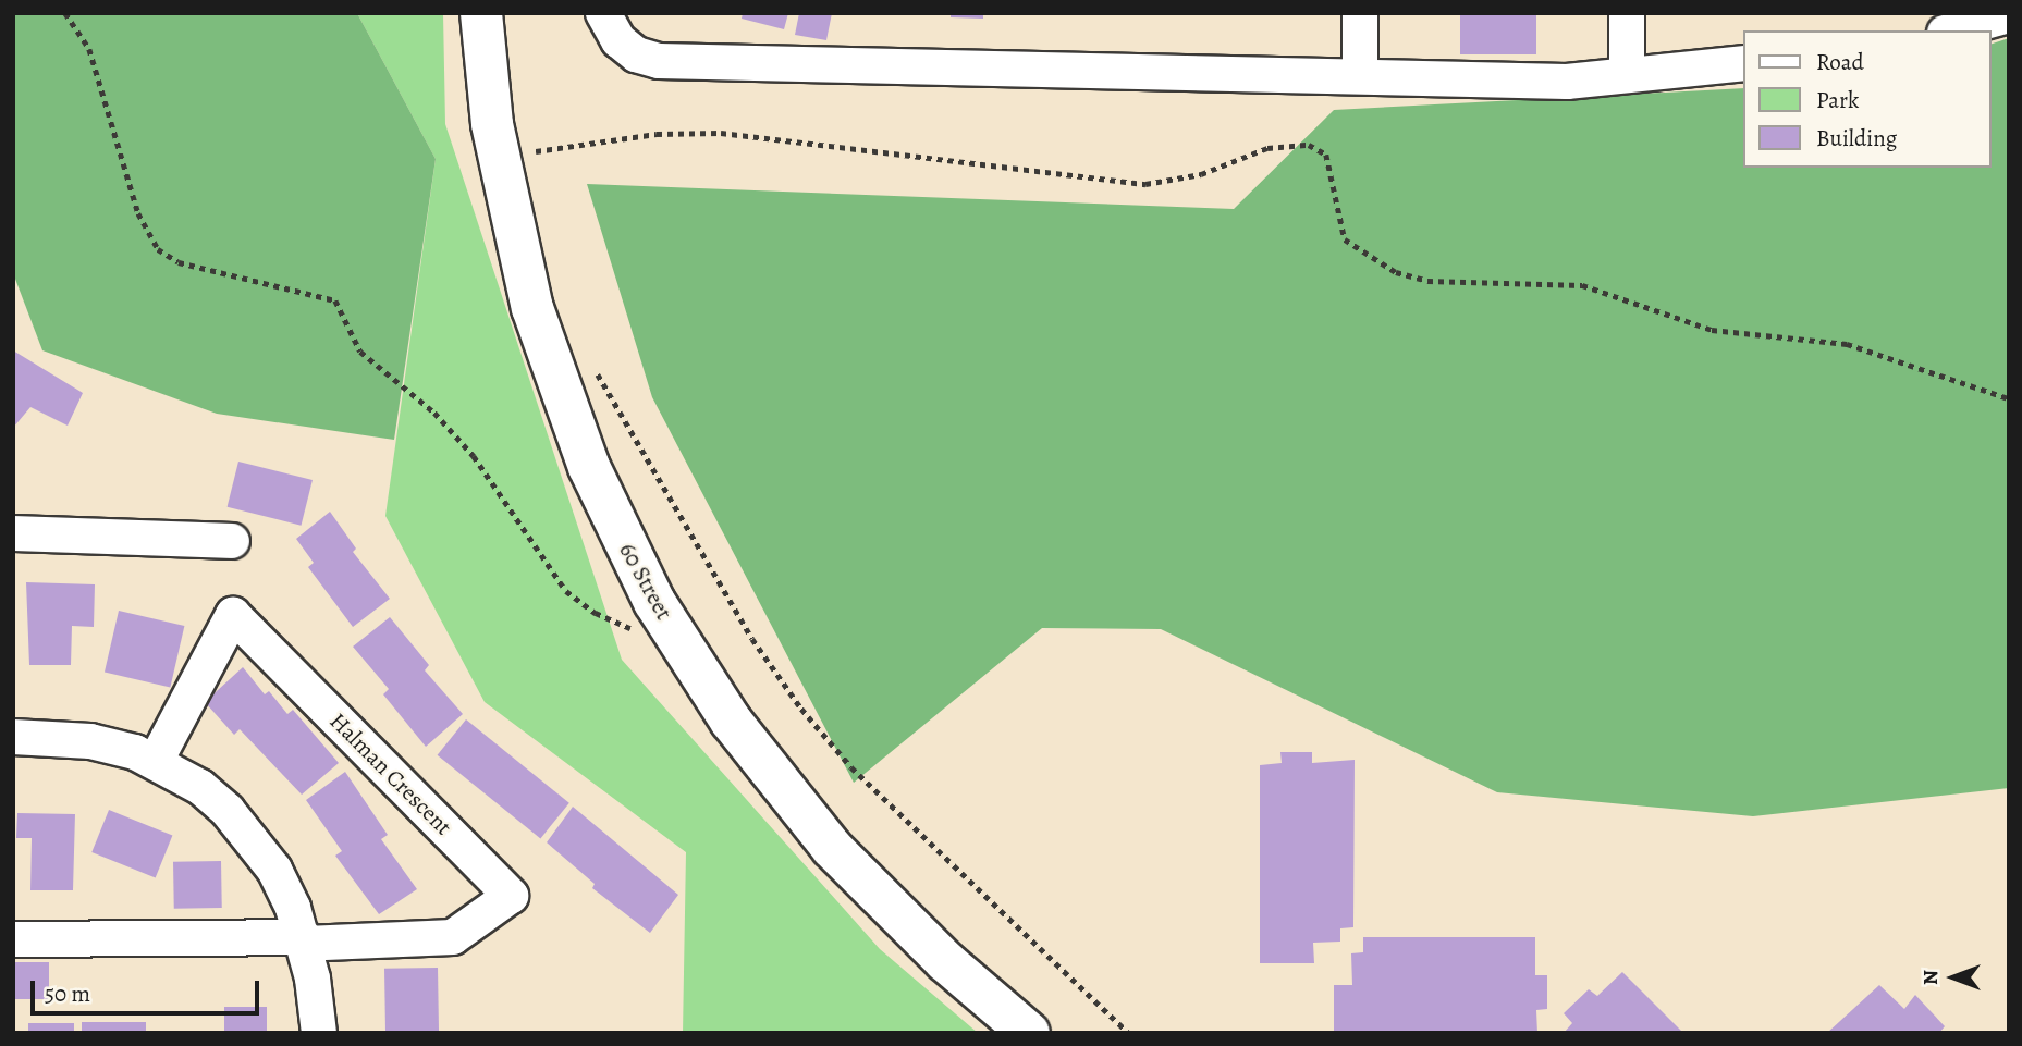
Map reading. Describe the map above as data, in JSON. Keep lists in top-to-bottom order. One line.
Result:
{"streets":{"main road":["60 Street"],"street":["Halman Crescent"]},"legend":["Road","Park","Building"],"scale_bar":"50 m","north":"left"}
